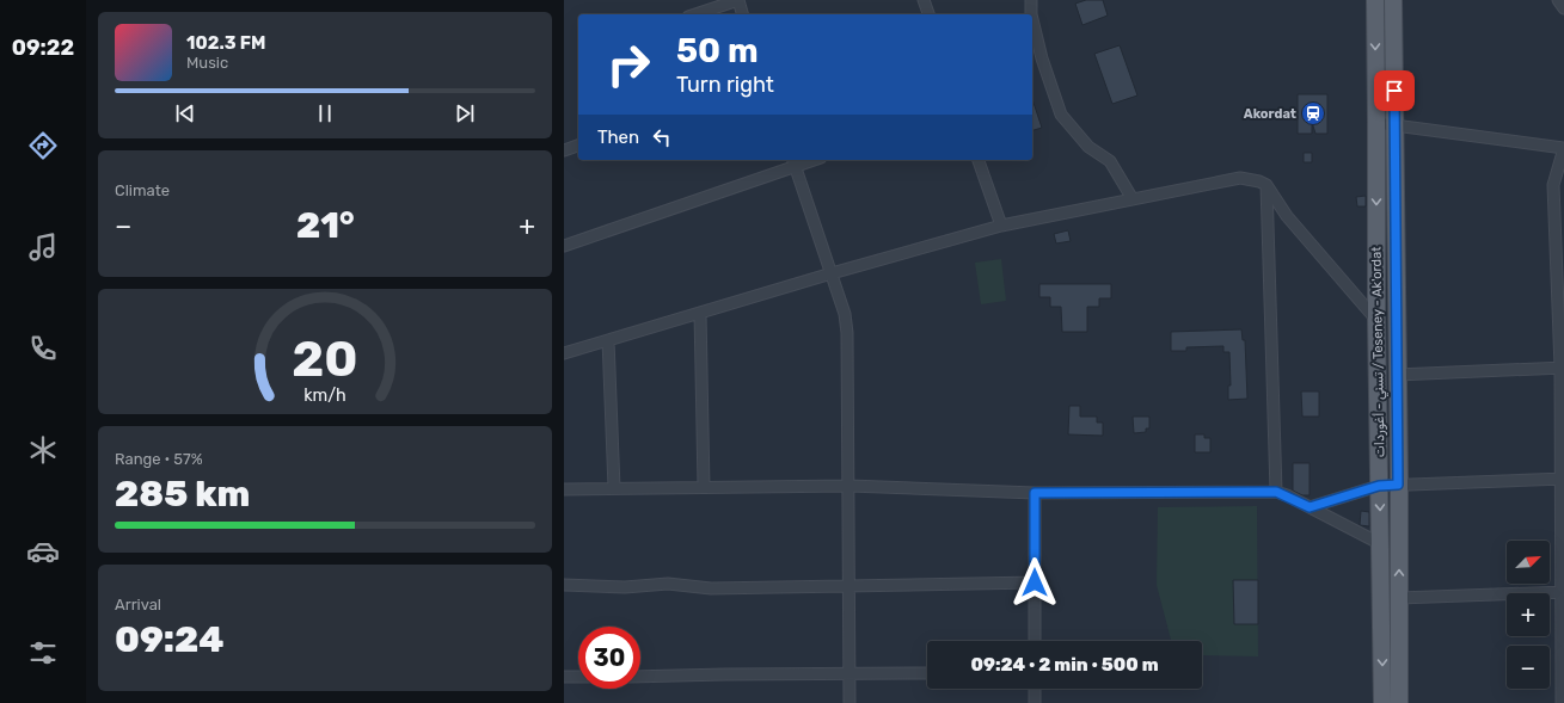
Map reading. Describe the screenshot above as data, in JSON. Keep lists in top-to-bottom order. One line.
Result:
{"streets":{"main road":["تسني - أغوردات / Teseney - Ak'ordat"]},"places":{"station":["Akordat"]},"north":"top right","page":{"tabs":"09:22","turn":["50 m","Turn right"],"song":["102.3 FM","Music"],"then":"Then","tile":["Climate",["Range · 57%","285 km"],["Arrival","09:24"]],"heat":["−","21°","+"],"map_buttons":["+","−"],"limit":"30","trip":"09:24 · 2 min · 500 m","gauge":["20","km/h"]}}
